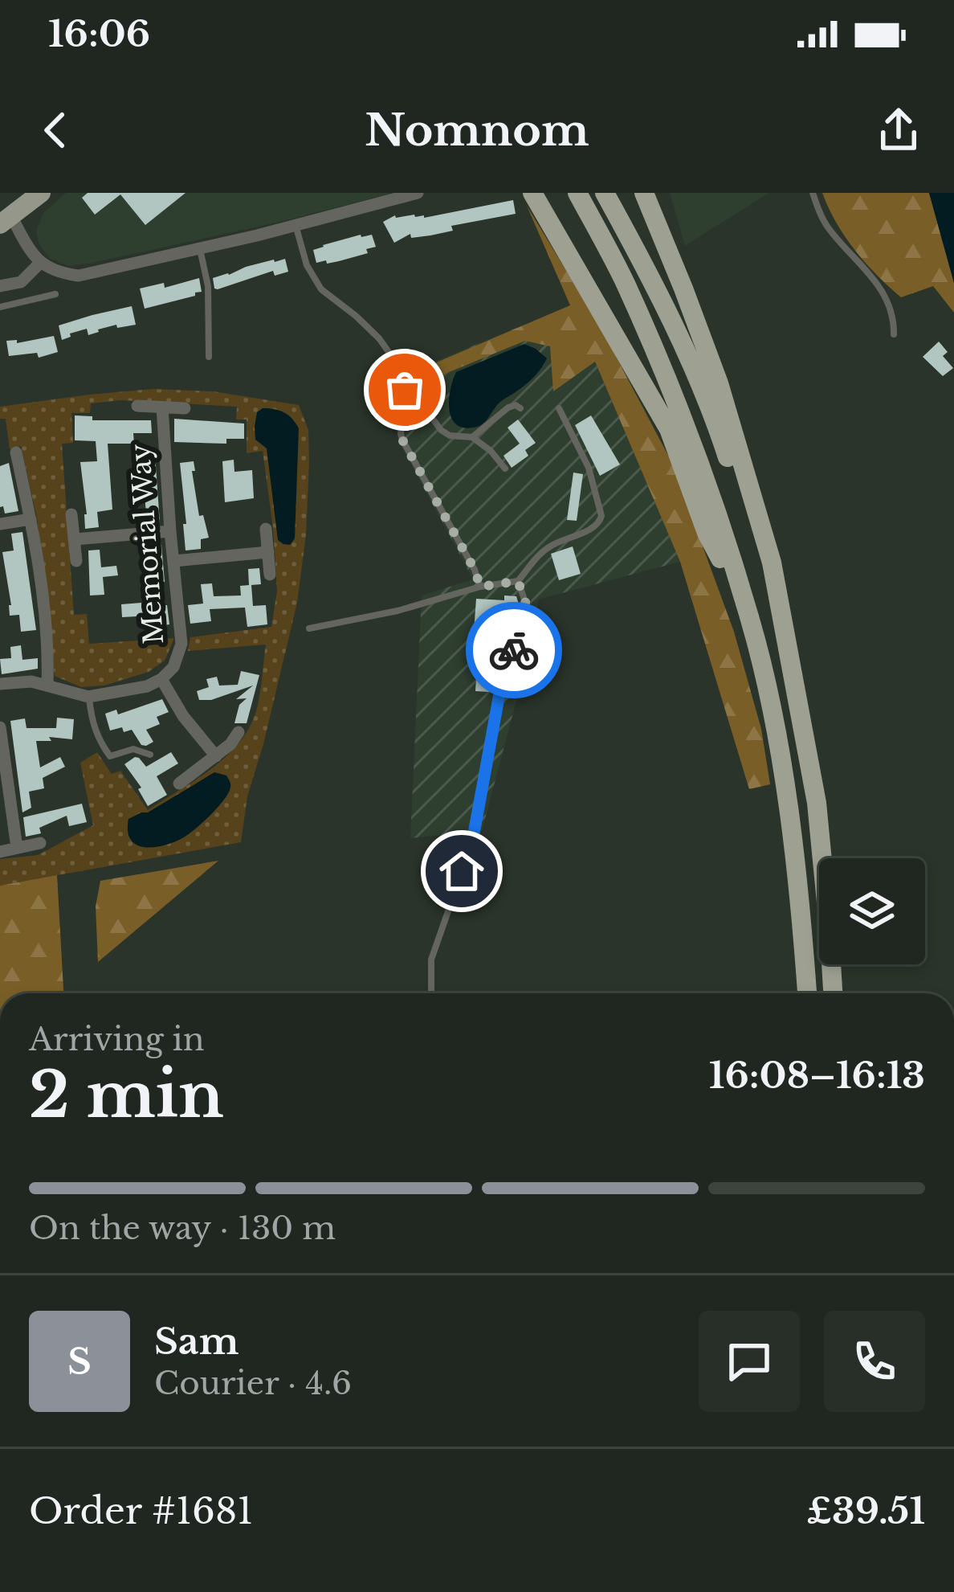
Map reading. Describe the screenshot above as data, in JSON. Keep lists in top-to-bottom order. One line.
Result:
{"streets":{"street":["Memorial Way"]},"page":{"status":"16:06","header":"Nomnom","heading":["2 min","Arriving in","16:08–16:13"],"panel":["Sam","Courier · 4.6","Order #1681","£39.51"],"bar":"On the way · 130 m","round":"S"}}
